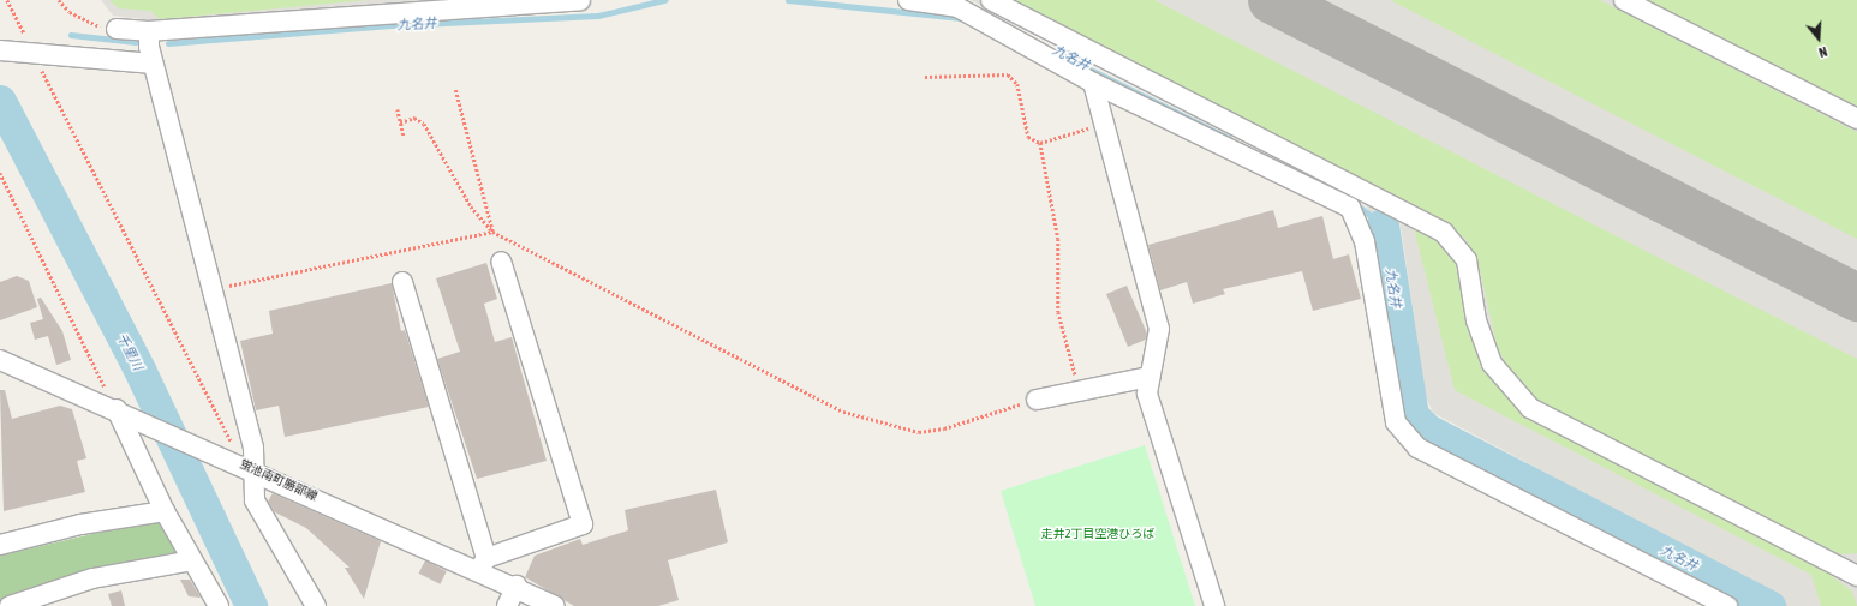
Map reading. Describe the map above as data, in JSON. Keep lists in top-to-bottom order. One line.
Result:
{"streets":{"street":["蛍池南町勝部線"]},"water":["九名井","千里川"],"parks":["走井2丁目空港ひろば"],"north":"bottom"}
